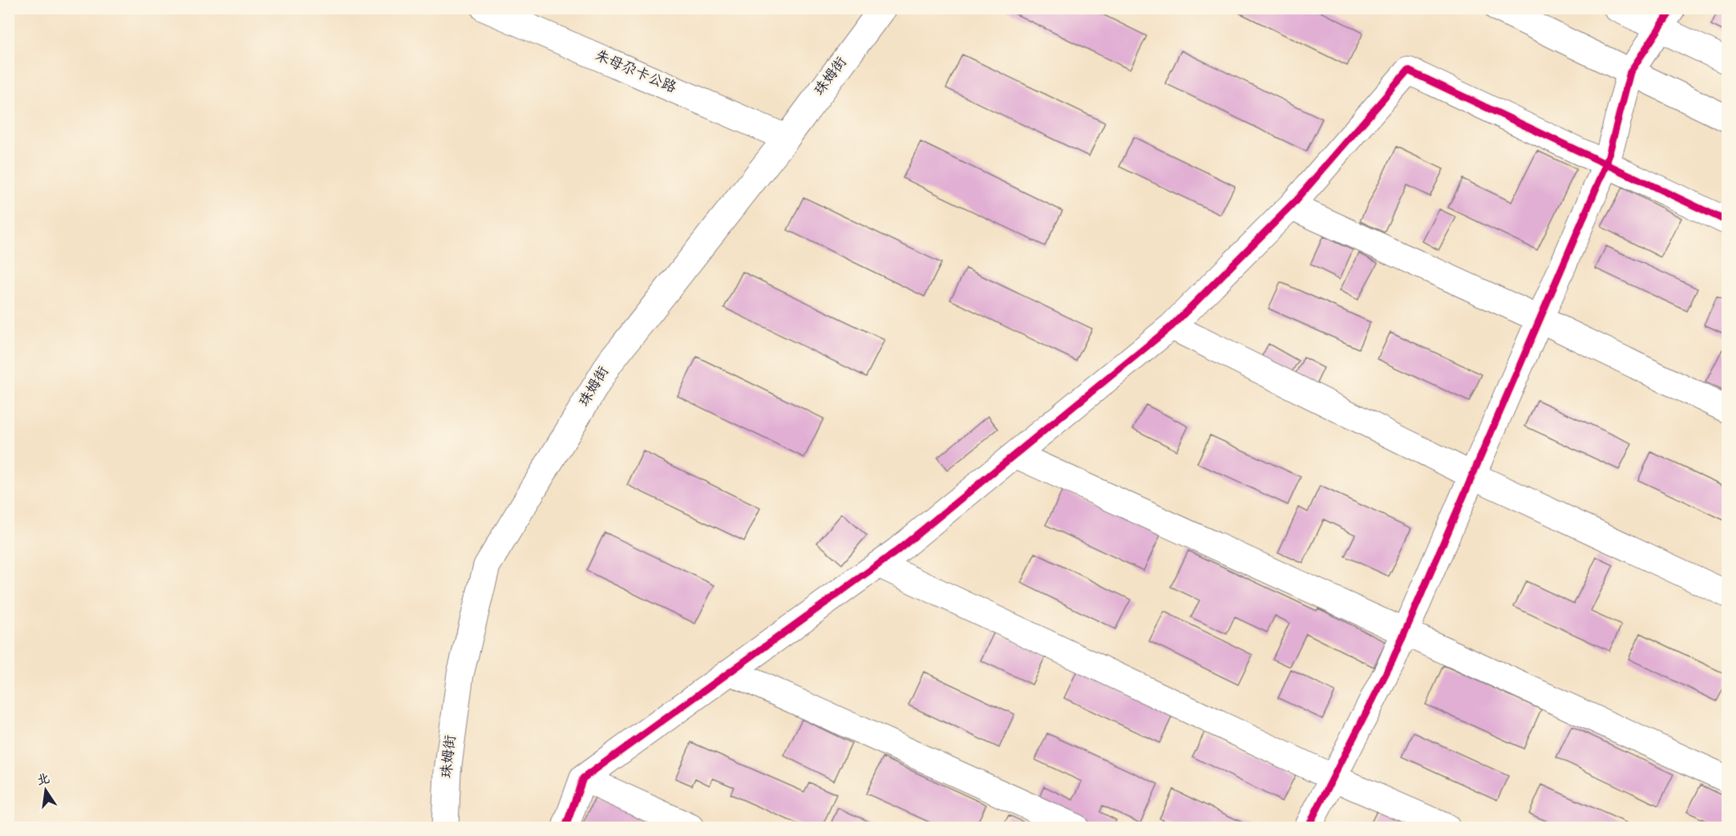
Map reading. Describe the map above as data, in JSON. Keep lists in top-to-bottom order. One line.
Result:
{"streets":{"street":["朱母尕卡公路","珠姆街"]},"crossings":[["朱母尕卡公路","珠姆街"]],"north":"top"}
